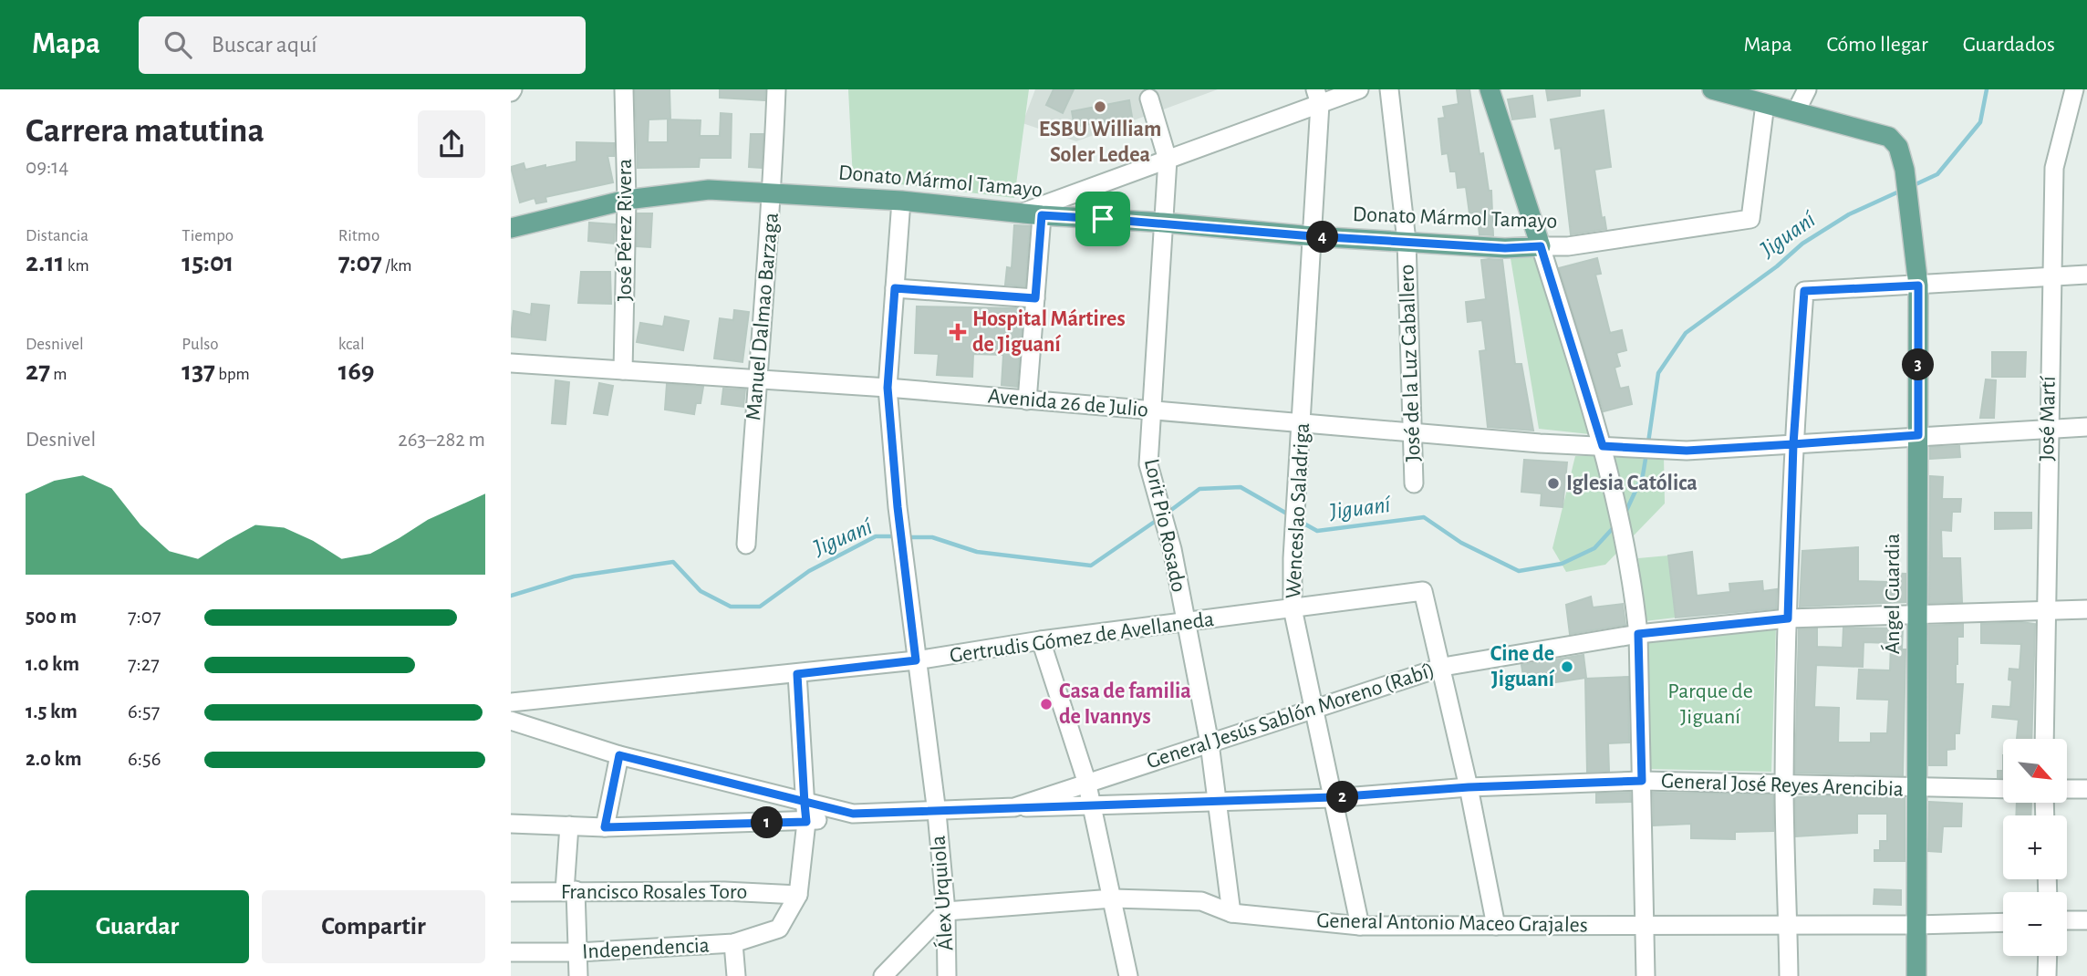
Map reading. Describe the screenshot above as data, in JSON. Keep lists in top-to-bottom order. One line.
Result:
{"streets":{"main road":["Donato Mármol Tamayo","Ángel Guardia"],"street":["José Pérez Rivera","Manuel Dalmao Barzaga","José de la Luz Caballero","Avenida 26 de Julio","José Martí","Wenceslao Saladriga","Lorit Pio Rosado","Gertrudis Gómez de Avellaneda","General Jesús Sablón Moreno (Rabí)","General José Reyes Arencibia","Francisco Rosales Toro","Álex Urquiola","General Antonio Maceo Grajales","Independencia"]},"crossings":[["Donato Mármol Tamayo","José Pérez Rivera"],["Donato Mármol Tamayo","Manuel Dalmao Barzaga"],["Donato Mármol Tamayo","José de la Luz Caballero"],["Donato Mármol Tamayo","Wenceslao Saladriga"],["Donato Mármol Tamayo","Lorit Pio Rosado"],["Donato Mármol Tamayo","Ángel Guardia"],["Donato Mármol Tamayo","Álex Urquiola"],["José Pérez Rivera","Avenida 26 de Julio"],["Manuel Dalmao Barzaga","Avenida 26 de Julio"],["José de la Luz Caballero","Avenida 26 de Julio"],["Avenida 26 de Julio","José Martí"],["Avenida 26 de Julio","Wenceslao Saladriga"],["Avenida 26 de Julio","Lorit Pio Rosado"],["Avenida 26 de Julio","Ángel Guardia"],["Avenida 26 de Julio","Álex Urquiola"],["José Martí","General Jesús Sablón Moreno (Rabí)"],["Wenceslao Saladriga","Gertrudis Gómez de Avellaneda"],["Wenceslao Saladriga","General Jesús Sablón Moreno (Rabí)"],["Wenceslao Saladriga","General José Reyes Arencibia"],["Wenceslao Saladriga","General Antonio Maceo Grajales"],["Lorit Pio Rosado","Gertrudis Gómez de Avellaneda"],["Lorit Pio Rosado","General Jesús Sablón Moreno (Rabí)"],["Lorit Pio Rosado","General José Reyes Arencibia"],["Lorit Pio Rosado","General Antonio Maceo Grajales"],["Ángel Guardia","General Jesús Sablón Moreno (Rabí)"],["Ángel Guardia","General José Reyes Arencibia"],["Ángel Guardia","General Antonio Maceo Grajales"],["Gertrudis Gómez de Avellaneda","General Jesús Sablón Moreno (Rabí)"],["Gertrudis Gómez de Avellaneda","Álex Urquiola"],["General Jesús Sablón Moreno (Rabí)","General José Reyes Arencibia"],["General Jesús Sablón Moreno (Rabí)","Álex Urquiola"],["Francisco Rosales Toro","Independencia"],["Álex Urquiola","General Antonio Maceo Grajales"]],"water":["Jiguaní"],"parks":["Parque de Jiguaní"],"places":{"other":["ESBU William Soler Ledea","Iglesia Católica","Cine de Jiguaní","Casa de familia de Ivannys"],"health":["Hospital Mártires de Jiguaní"]},"north":"bottom right","page":{"header":"Mapa","search":"Buscar aquí","nav":["Mapa","Cómo llegar","Guardados"],"heading":["Carrera matutina","09:14"],"stats":[["Distancia","2.11 km"],["Tiempo","15:01"],["Ritmo","7:07 /km"],["Desnivel","27 m"],["Pulso","137 bpm"],["kcal","169"]],"pins":["4","3","2","1"],"chart":["Desnivel","263–282 m"],"list":[{"name":"500 m","note":"7:07"},{"name":"1.0 km","note":"7:27"},{"name":"1.5 km","note":"6:57"},{"name":"2.0 km","note":"6:56"}],"map_buttons":["+","−"],"buttons":["Guardar","Compartir"]}}
